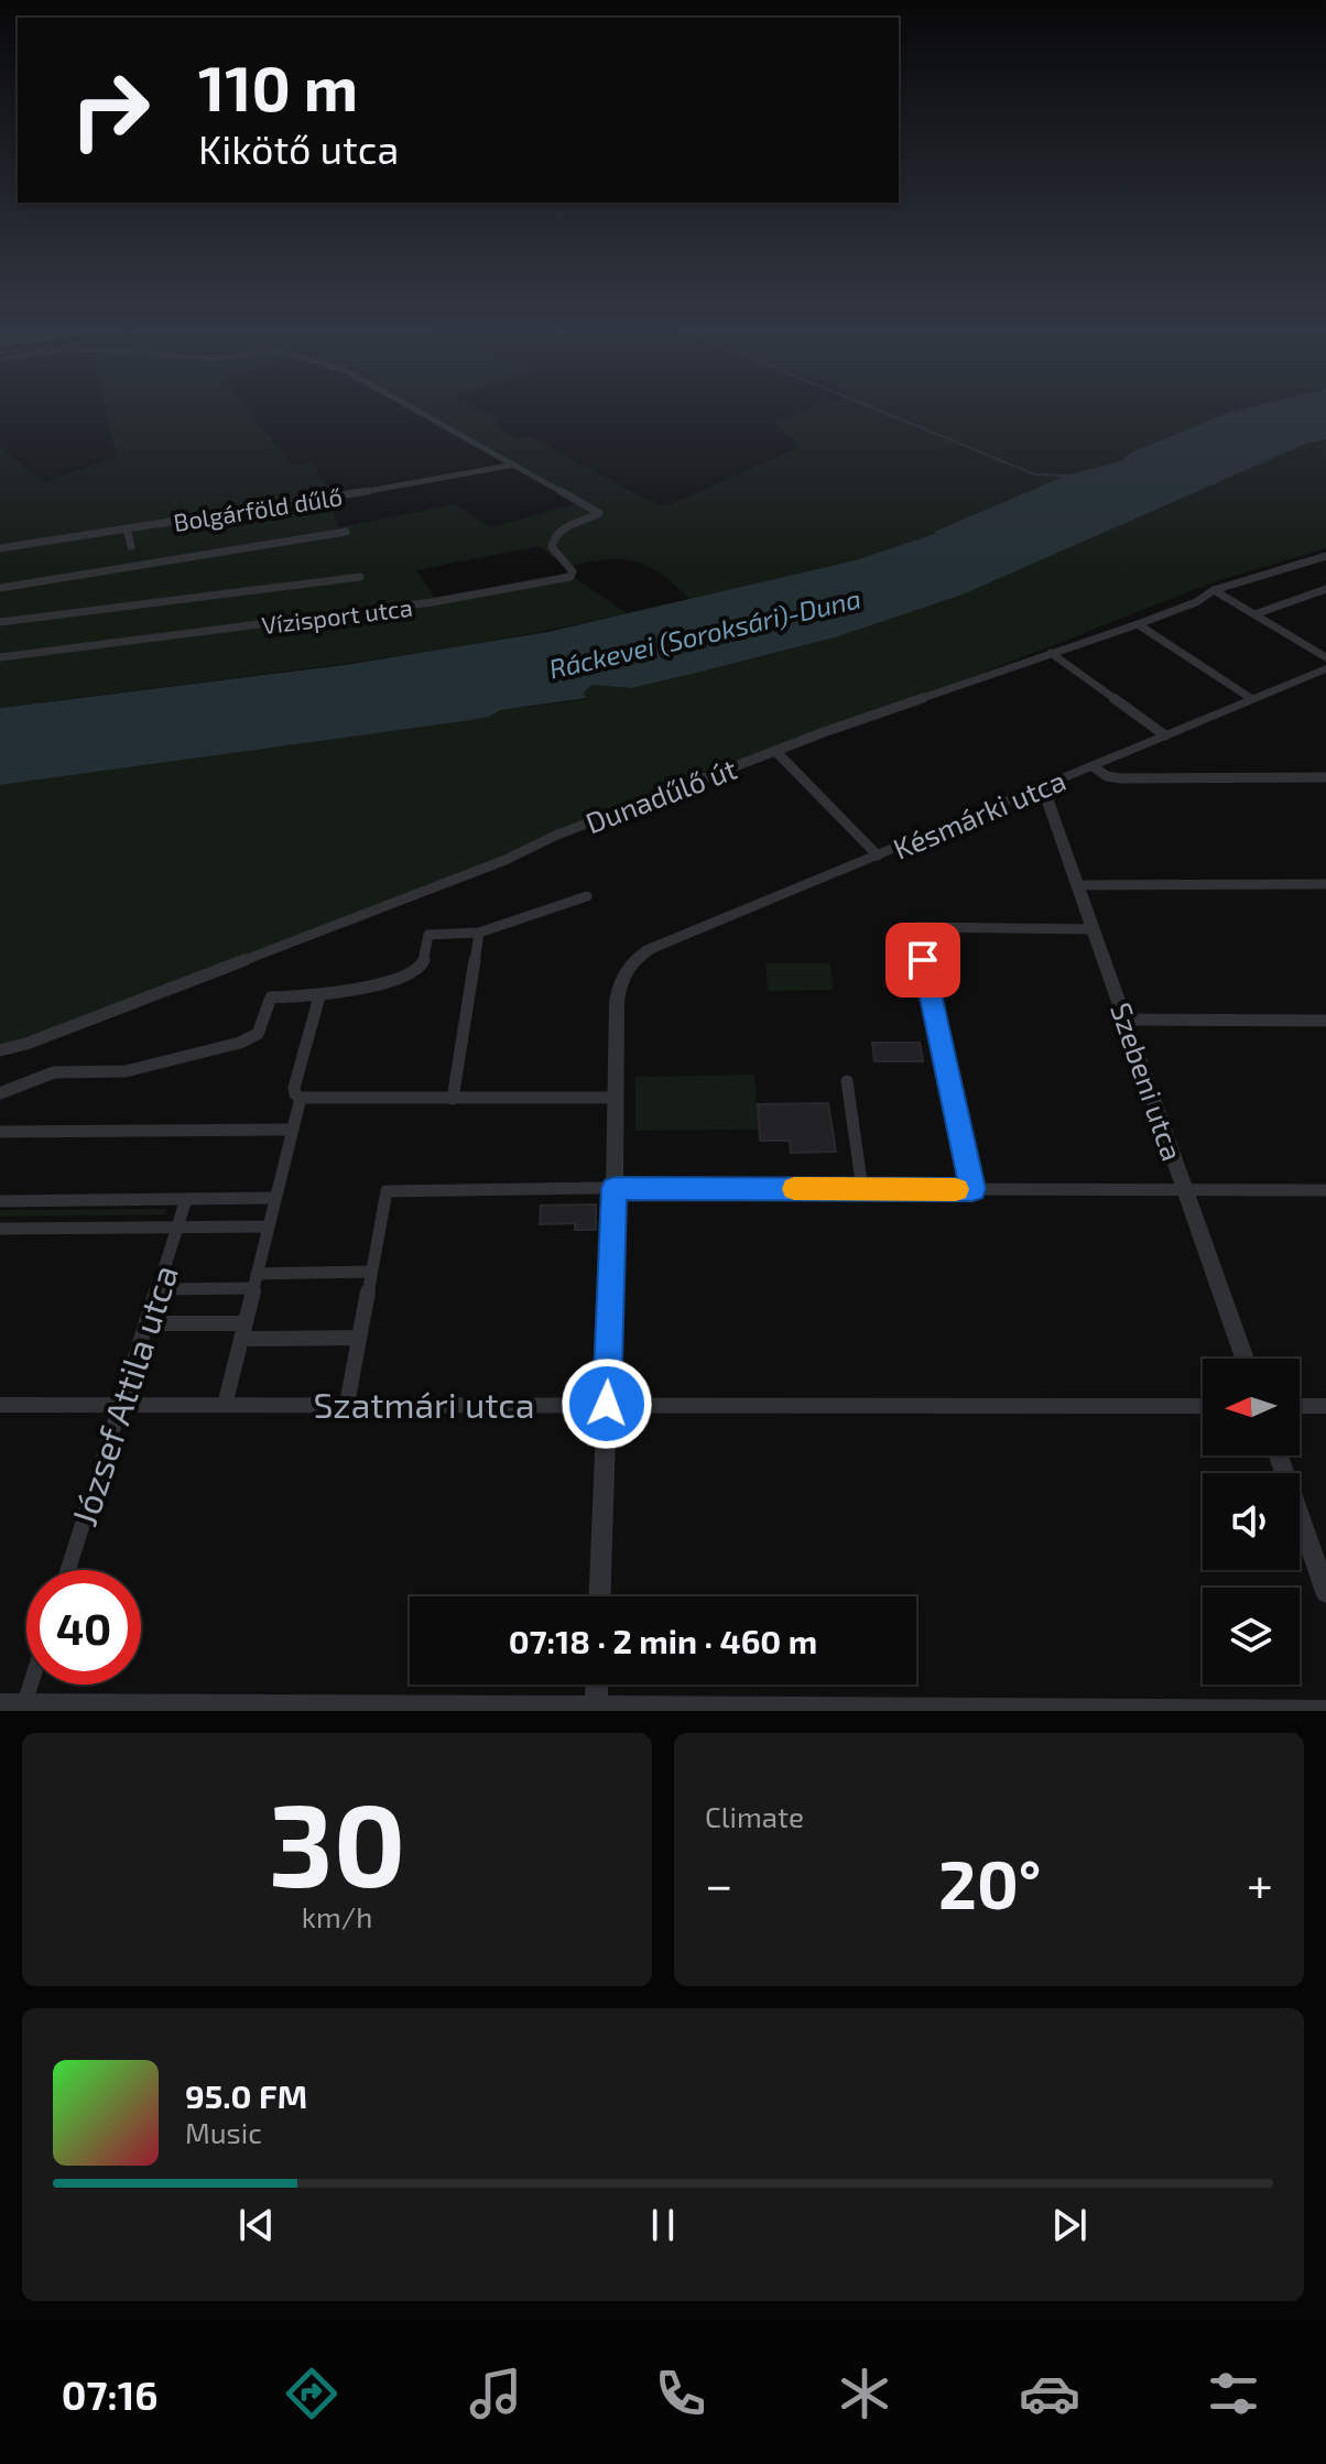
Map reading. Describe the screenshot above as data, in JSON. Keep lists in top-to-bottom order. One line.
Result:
{"streets":{"street":["Bolgárföld dűlő","Vízisport utca","Dunadűlő út","Késmárki utca","Szebeni utca","József Attila utca","Szatmári utca"]},"crossings":[["Bolgárföld dűlő","Vízisport utca"],["Késmárki utca","Szebeni utca"],["József Attila utca","Szatmári utca"]],"water":["Ráckevei (Soroksári)-Duna"],"north":"left","page":{"turn":["110 m","Kikötő utca"],"limit":"40","trip":"07:18 · 2 min · 460 m","tile":[["30","km/h"],"Climate"],"heat":["−","20°","+"],"song":["95.0 FM","Music"],"tabs":"07:16"}}
